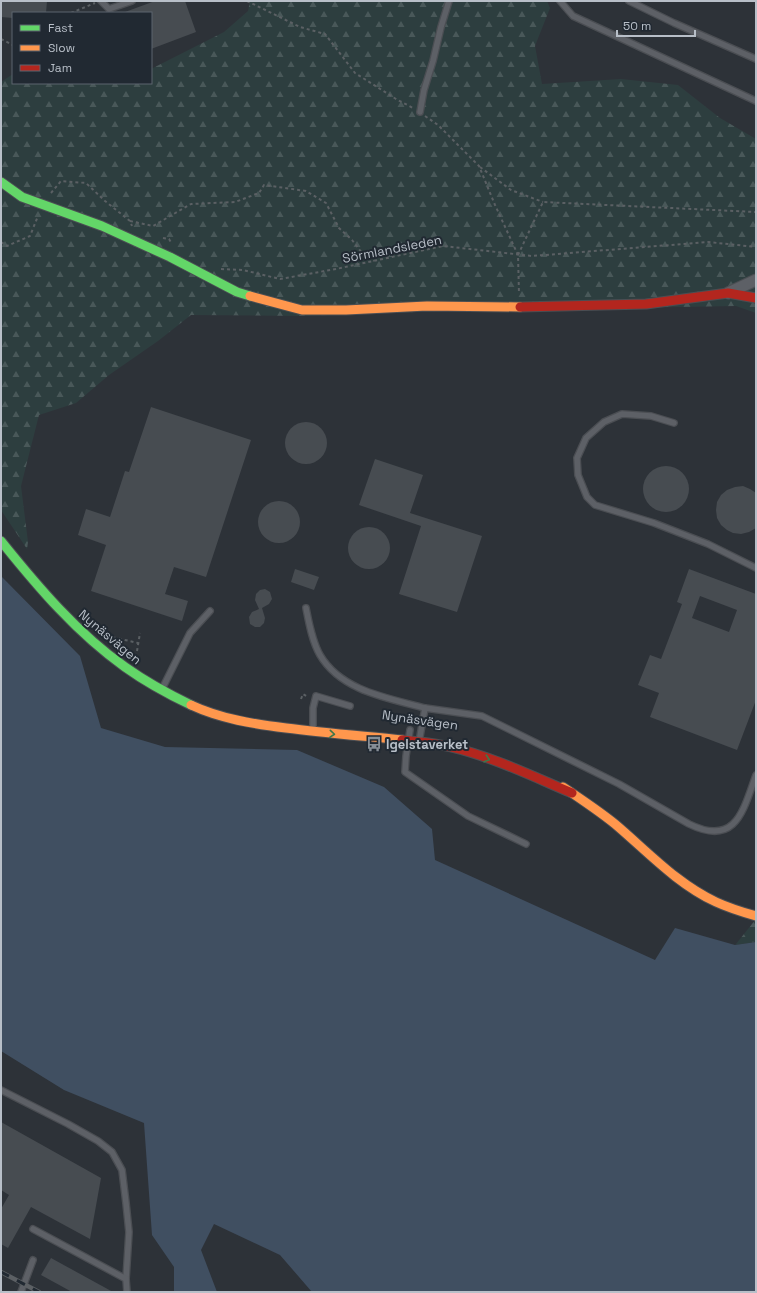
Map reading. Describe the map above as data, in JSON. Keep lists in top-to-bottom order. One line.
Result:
{"streets":{"street":["Nynäsvägen"],"path":["Sörmlandsleden"]},"places":{"bus stop":["Igelstaverket"]},"legend":["Fast","Slow","Jam"],"scale_bar":"50 m"}
